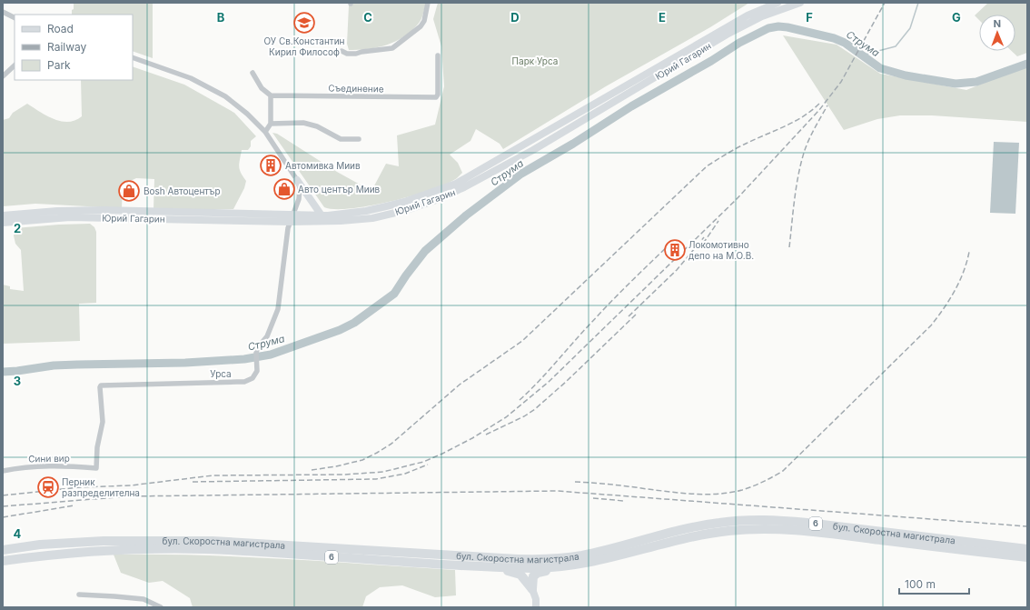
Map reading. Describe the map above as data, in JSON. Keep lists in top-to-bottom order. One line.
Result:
{"streets":{"highway":["6","бул. Скоростна магистрала"],"street":["Юрий Гагарин","Съединение","Урса","Сини вир"]},"crossings":[["Юрий Гагарин","Урса"],["Урса","Сини вир"]],"water":["Струма"],"parks":["Парк Урса"],"places":{"school or university":["ОУ Св.Константин Кирил Философ"],"building":["Автомивка Миив","Локомотивно депо на М.О.В."],"shop":["Авто център Миив","Bosh Автоцентър"],"station":["Перник разпределителна"]},"legend":["Road","Railway","Park"],"scale_bar":"100 m","north":"top","grid":{"columns":["B","C","D","E","F","G"],"rows":["2","3","4"]}}
